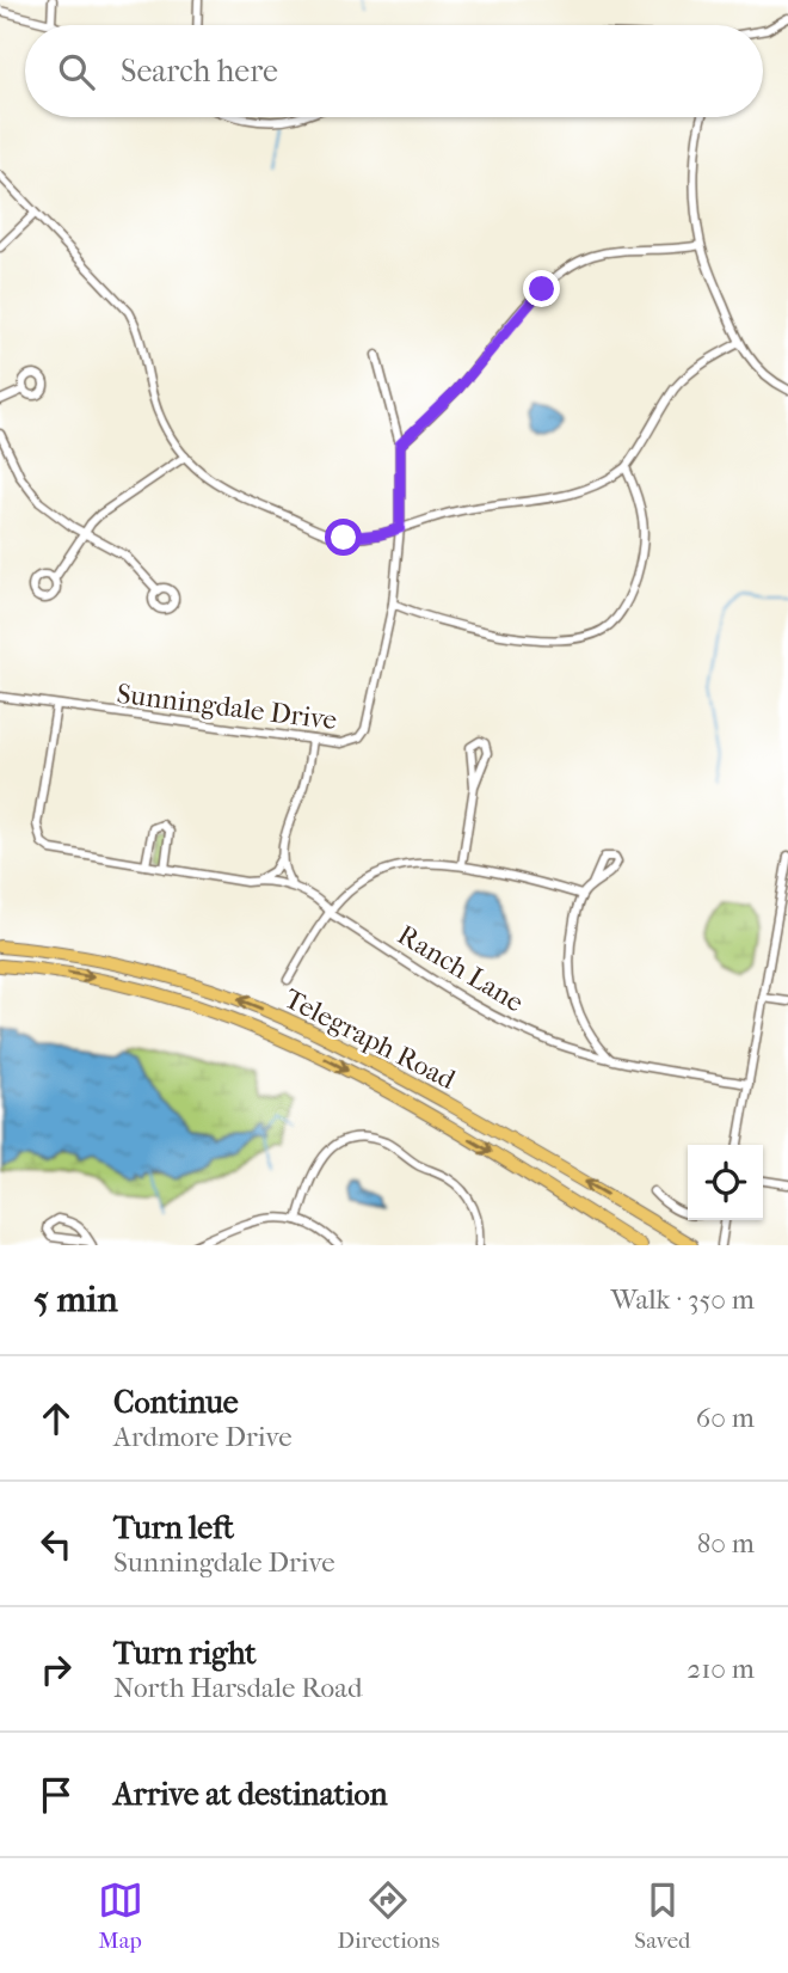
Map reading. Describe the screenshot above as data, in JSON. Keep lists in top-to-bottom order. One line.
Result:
{"streets":{"highway":["Telegraph Road"],"street":["Sunningdale Drive","Ranch Lane"]},"crossings":[["Sunningdale Drive","Ranch Lane"]],"page":{"search":"Search here","heading":["5 min","Walk · 350 m"],"list":[["Continue","Ardmore Drive","60 m"],["Turn left","Sunningdale Drive","80 m"],["Turn right","North Harsdale Road","210 m"],"Arrive at destination"],"nav":["Map","Directions","Saved"]}}
